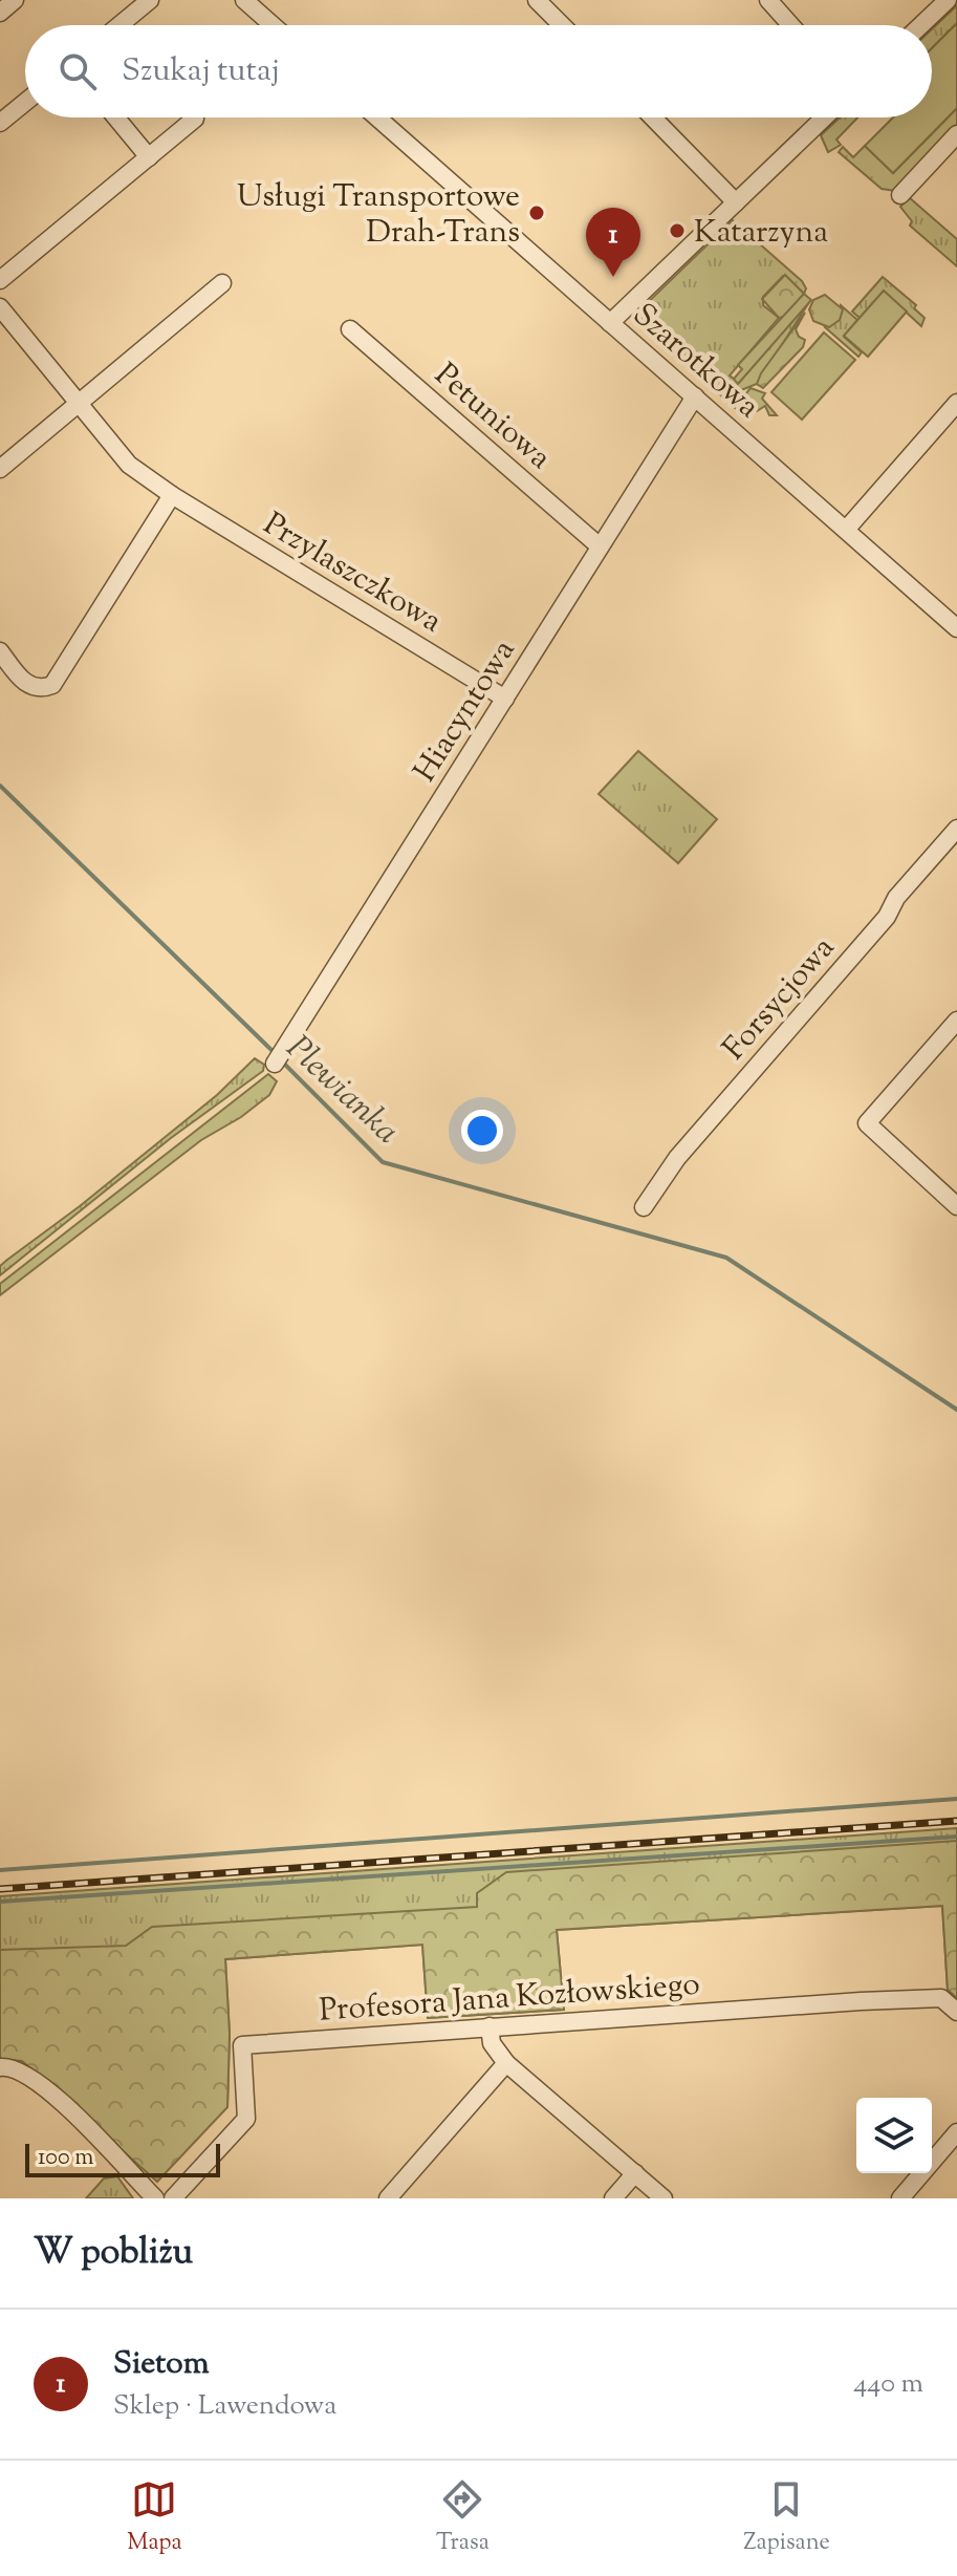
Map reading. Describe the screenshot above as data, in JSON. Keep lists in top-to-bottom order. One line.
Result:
{"streets":{"street":["Szarotkowa","Petuniowa","Przylaszczkowa","Hiacyntowa","Forsycjowa","Profesora Jana Kozłowskiego"]},"crossings":[["Szarotkowa","Hiacyntowa"],["Petuniowa","Hiacyntowa"],["Przylaszczkowa","Hiacyntowa"]],"water":["Plewianka"],"places":["Usługi Transportowe Drah-Trans","Katarzyna"],"scale_bar":"100 m","page":{"search":"Szukaj tutaj","pins":"1","scale":"100 m","heading":"W pobliżu","list":[{"mark":"1","name":"Sietom","note":"Sklep · Lawendowa","value":"440 m"}],"nav":["Mapa","Trasa","Zapisane"]}}
